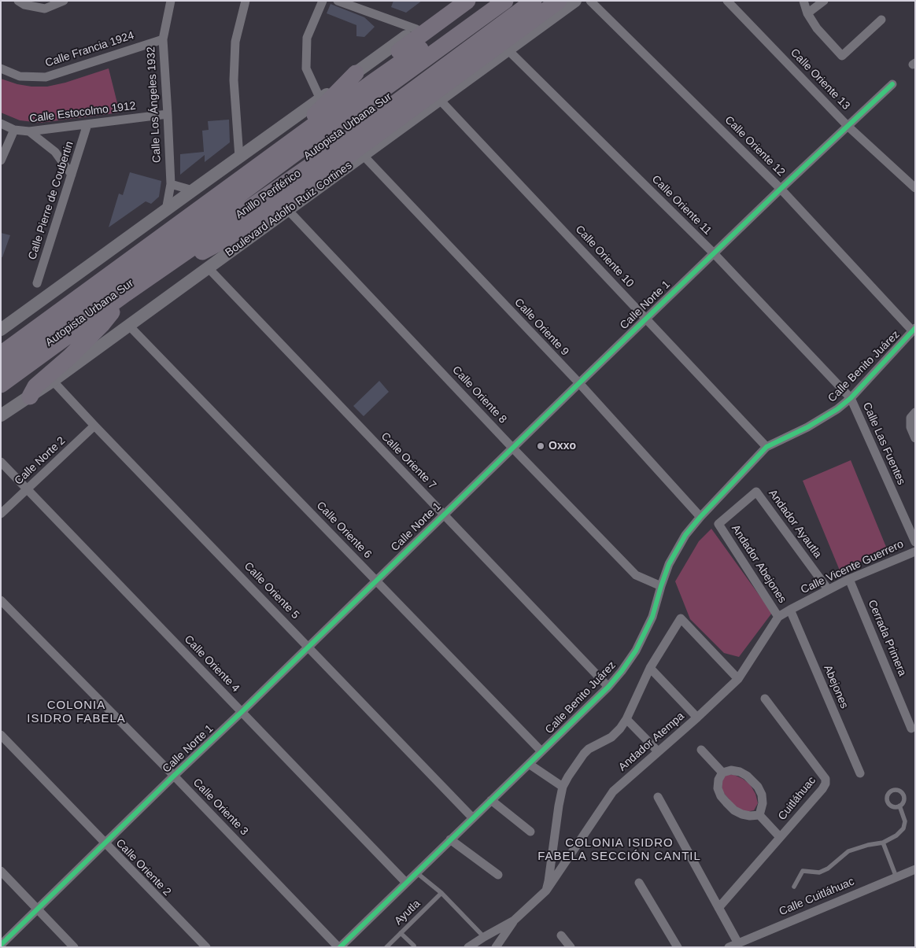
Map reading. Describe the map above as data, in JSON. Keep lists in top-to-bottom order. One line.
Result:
{"streets":{"highway":["Autopista Urbana Sur","Anillo Periférico"],"main road":["Boulevard Adolfo Ruiz Cortines"],"street":["Calle Francia 1924","Calle Oriente 13","Calle Los Ángeles 1932","Calle Estocolmo 1912","Calle Oriente 12","Calle Pierre de Coubertin","Calle Oriente 11","Calle Oriente 10","Calle Norte 1","Calle Oriente 9","Calle Benito Juárez","Calle Oriente 8","Calle Las Fuentes","Calle Norte 2","Calle Oriente 7","Andador Ayautla","Calle Oriente 6","Andador Abejones","Calle Vicente Guerrero","Calle Oriente 5","Cerrada Primera","Calle Oriente 4","Abejones","Andador Atempa","Cuitláhuac","Calle Oriente 3","Calle Oriente 2","Calle Cuitláhuac"],"lane":["Ayutla"]},"crossings":[["Calle Francia 1924","Calle Los Ángeles 1932"],["Calle Oriente 13","Calle Norte 1"],["Calle Los Ángeles 1932","Calle Estocolmo 1912"],["Calle Estocolmo 1912","Calle Pierre de Coubertin"],["Calle Oriente 12","Calle Norte 1"],["Calle Oriente 12","Calle Benito Juárez"],["Calle Oriente 11","Boulevard Adolfo Ruiz Cortines"],["Calle Oriente 11","Calle Norte 1"],["Calle Oriente 11","Calle Benito Juárez"],["Calle Oriente 11","Calle Las Fuentes"],["Boulevard Adolfo Ruiz Cortines","Calle Oriente 10"],["Boulevard Adolfo Ruiz Cortines","Calle Oriente 9"],["Boulevard Adolfo Ruiz Cortines","Calle Oriente 8"],["Boulevard Adolfo Ruiz Cortines","Calle Oriente 7"],["Boulevard Adolfo Ruiz Cortines","Calle Oriente 6"],["Boulevard Adolfo Ruiz Cortines","Calle Oriente 5"],["Calle Oriente 10","Calle Norte 1"],["Calle Oriente 10","Calle Benito Juárez"],["Calle Norte 1","Calle Oriente 9"],["Calle Norte 1","Calle Oriente 8"],["Calle Norte 1","Calle Oriente 7"],["Calle Norte 1","Calle Oriente 6"],["Calle Norte 1","Calle Oriente 5"],["Calle Norte 1","Calle Oriente 4"],["Calle Norte 1","Calle Oriente 3"],["Calle Norte 1","Calle Oriente 2"],["Calle Oriente 9","Calle Benito Juárez"],["Calle Benito Juárez","Calle Oriente 8"],["Calle Benito Juárez","Calle Las Fuentes"],["Calle Benito Juárez","Calle Oriente 7"],["Calle Benito Juárez","Calle Oriente 6"],["Calle Benito Juárez","Calle Oriente 5"],["Calle Benito Juárez","Calle Oriente 4"],["Calle Benito Juárez","Calle Oriente 3"],["Calle Norte 2","Calle Oriente 5"],["Calle Norte 2","Calle Oriente 4"],["Andador Ayautla","Andador Abejones"],["Andador Ayautla","Calle Vicente Guerrero"],["Andador Abejones","Calle Vicente Guerrero"],["Andador Abejones","Andador Atempa"],["Calle Vicente Guerrero","Cerrada Primera"],["Calle Vicente Guerrero","Abejones"],["Calle Vicente Guerrero","Andador Atempa"]],"districts":["COLONIA ISIDRO FABELA","COLONIA ISIDRO FABELA SECCIÓN CANTIL"],"places":["Oxxo"]}
